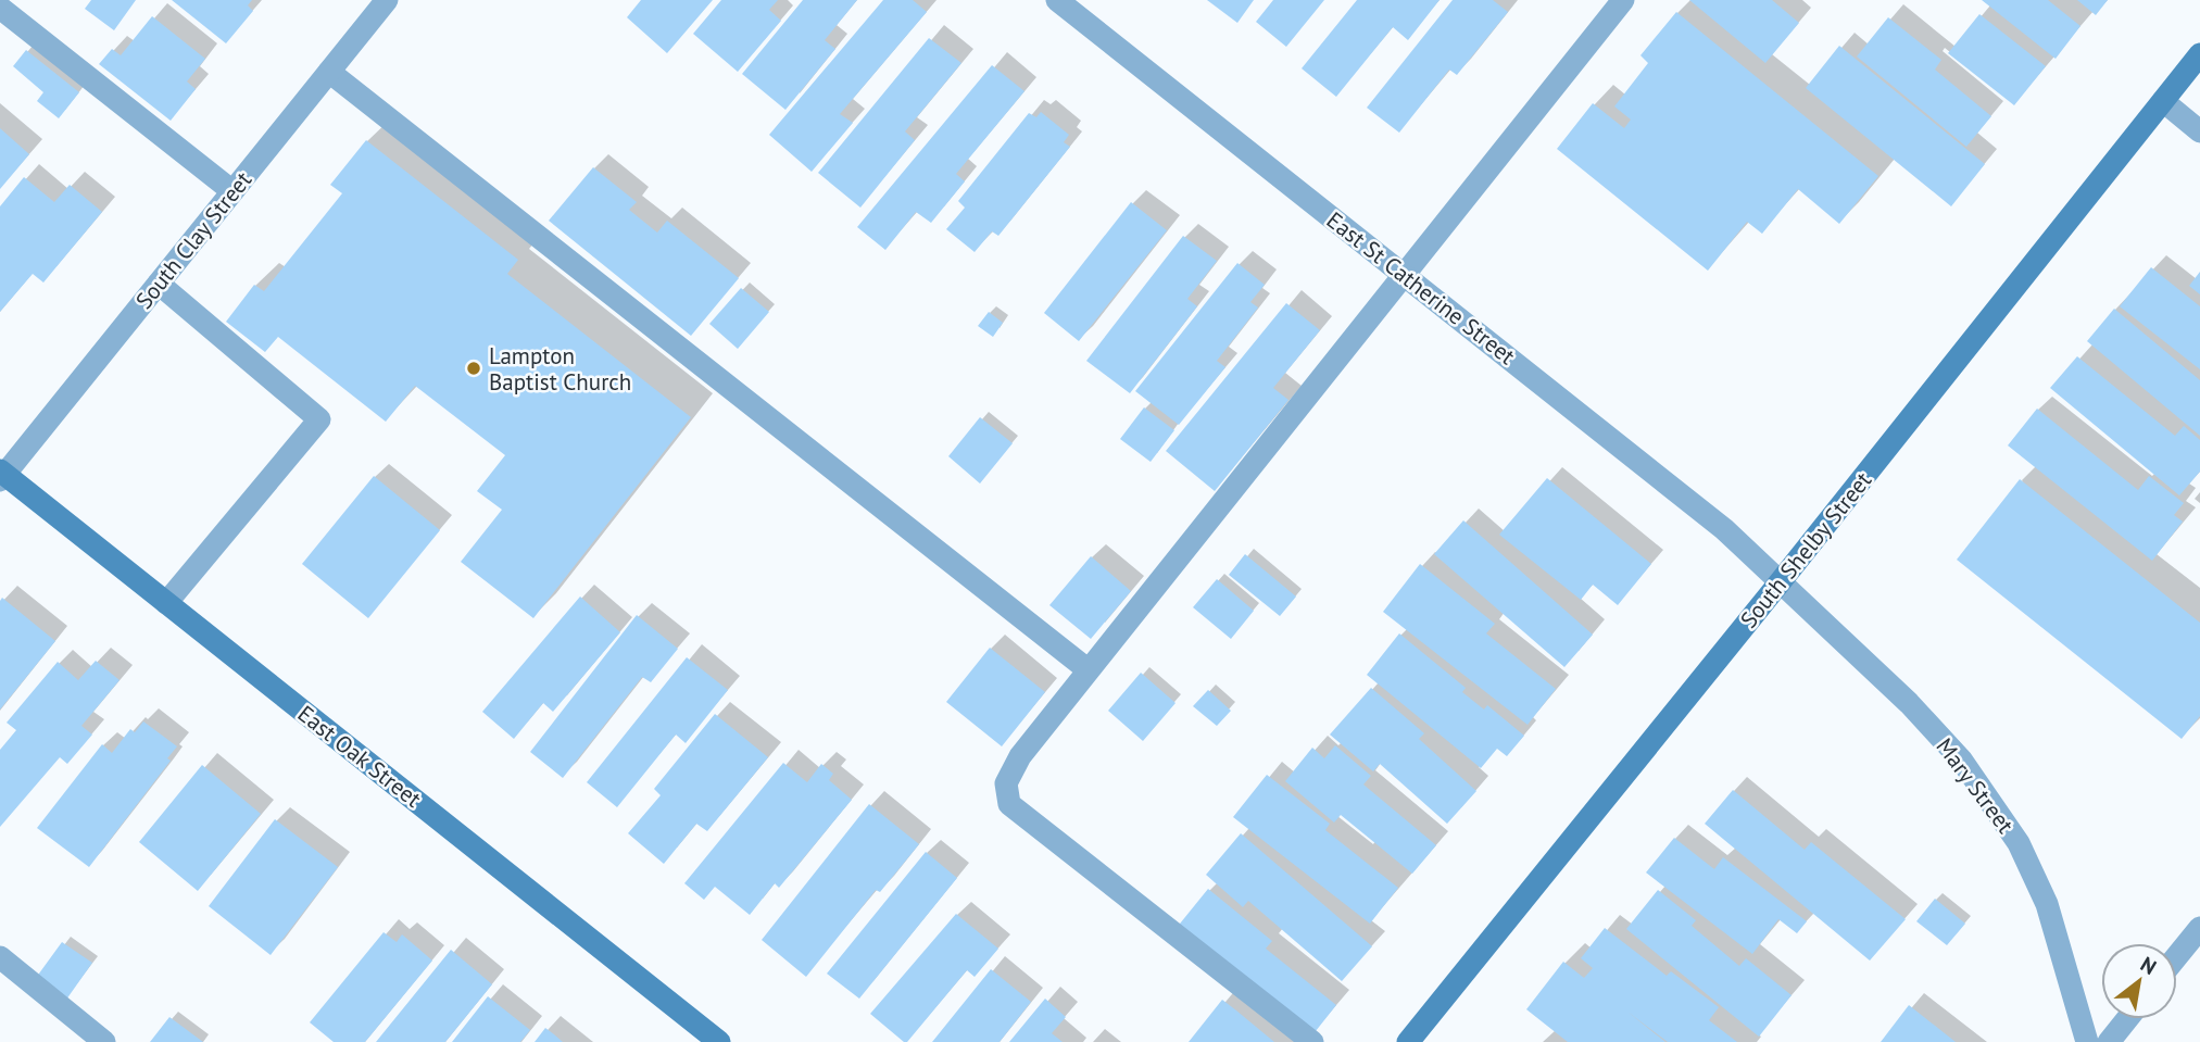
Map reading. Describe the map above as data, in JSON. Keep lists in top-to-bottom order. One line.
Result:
{"streets":{"main road":["South Shelby Street","East Oak Street"],"street":["South Clay Street","East St Catherine Street","Mary Street"]},"crossings":[["South Clay Street","East Oak Street"],["East St Catherine Street","South Shelby Street"],["East St Catherine Street","Mary Street"],["South Shelby Street","Mary Street"]],"places":["Lampton Baptist Church"],"north":"top right"}
